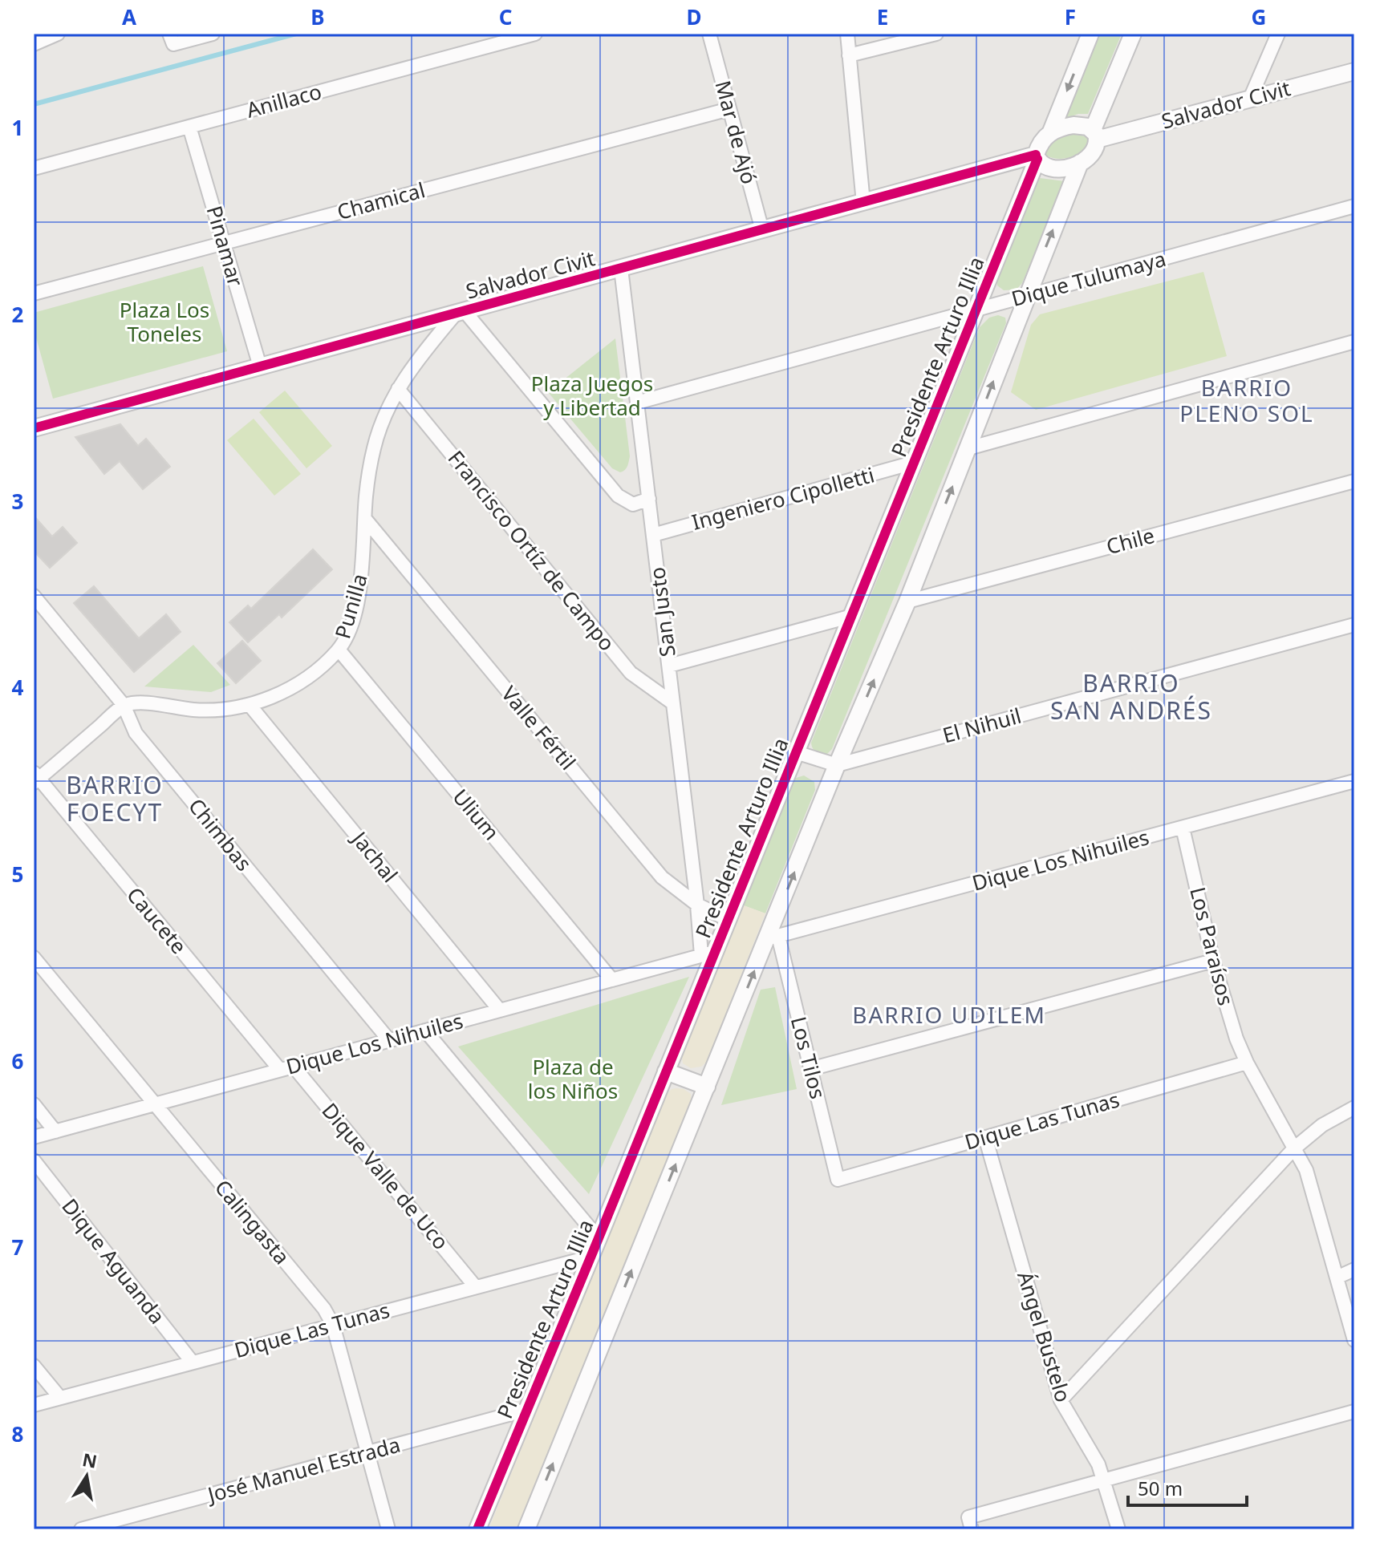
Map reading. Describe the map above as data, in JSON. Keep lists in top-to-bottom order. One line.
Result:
{"streets":{"street":["Anillaco","Salvador Civit","Mar de Ajó","Chamical","Pinamar","Dique Tulumaya","Presidente Arturo Illia","Ingeniero Cipolletti","Chile","Francisco Ortíz de Campo","Punilla","San Justo","El Nihuil","Valle Fértil","Ulium","Chimbas","Jachal","Dique Los Nihuiles","Caucete","Los Paraísos","Los Tilos","Dique Las Tunas","Dique Valle de Uco","Calingasta","Dique Aguanda","Ángel Bustelo","José Manuel Estrada"]},"crossings":[["Anillaco","Pinamar"],["Salvador Civit","Mar de Ajó"],["Salvador Civit","Pinamar"],["Salvador Civit","Presidente Arturo Illia"],["Salvador Civit","Punilla"],["Salvador Civit","San Justo"],["Mar de Ajó","Chamical"],["Chamical","Pinamar"],["Dique Tulumaya","Presidente Arturo Illia"],["Dique Tulumaya","San Justo"],["Presidente Arturo Illia","Ingeniero Cipolletti"],["Presidente Arturo Illia","San Justo"],["Presidente Arturo Illia","Valle Fértil"],["Presidente Arturo Illia","Dique Los Nihuiles"],["Presidente Arturo Illia","Dique Las Tunas"],["Presidente Arturo Illia","José Manuel Estrada"],["Ingeniero Cipolletti","San Justo"],["Francisco Ortíz de Campo","Punilla"],["Francisco Ortíz de Campo","San Justo"],["Punilla","Valle Fértil"],["Punilla","Ulium"],["Punilla","Chimbas"],["Punilla","Jachal"],["San Justo","Valle Fértil"],["San Justo","Dique Los Nihuiles"],["Ulium","Dique Los Nihuiles"],["Chimbas","Dique Los Nihuiles"],["Jachal","Dique Los Nihuiles"],["Dique Los Nihuiles","Caucete"],["Dique Los Nihuiles","Los Paraísos"],["Dique Los Nihuiles","Los Tilos"],["Dique Los Nihuiles","Dique Valle de Uco"],["Dique Los Nihuiles","Calingasta"],["Los Paraísos","Dique Las Tunas"],["Los Tilos","Dique Las Tunas"],["Dique Las Tunas","Dique Valle de Uco"],["Dique Las Tunas","Calingasta"],["Dique Las Tunas","Dique Aguanda"],["Dique Las Tunas","Ángel Bustelo"],["Calingasta","José Manuel Estrada"]],"districts":["BARRIO PLENO SOL","BARRIO SAN ANDRÉS","BARRIO FOECYT","BARRIO UDILEM"],"parks":["Plaza Los Toneles","Plaza Juegos y Libertad","Plaza de los Niños"],"scale_bar":"50 m","north":"top","grid":{"columns":["A","B","C","D","E","F","G"],"rows":["1","2","3","4","5","6","7","8"]}}
